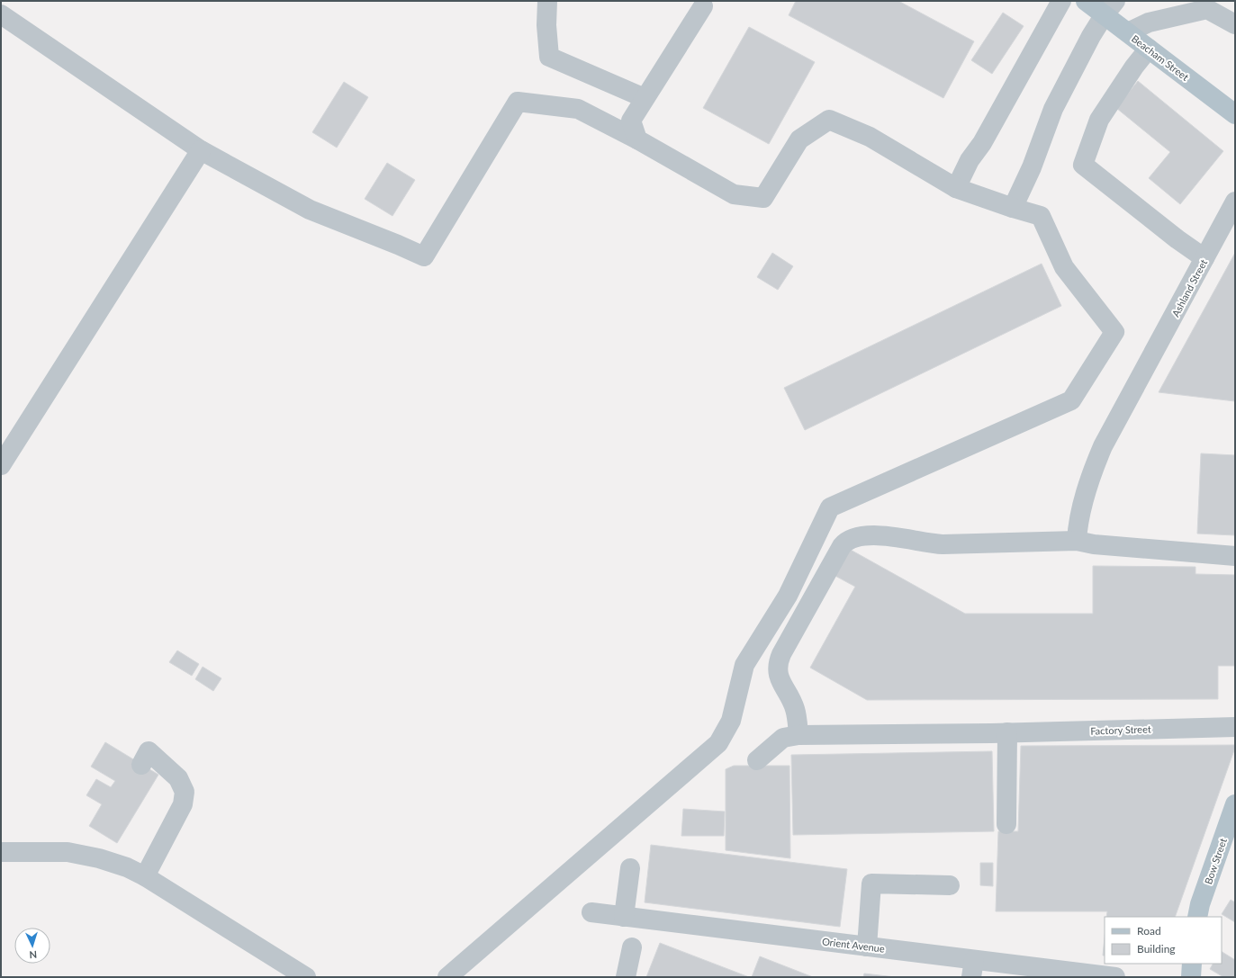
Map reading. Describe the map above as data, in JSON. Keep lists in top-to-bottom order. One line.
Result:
{"streets":{"main road":["Beacham Street","Bow Street"],"street":["Ashland Street","Factory Street","Orient Avenue"]},"legend":["Road","Building"],"north":"bottom"}
